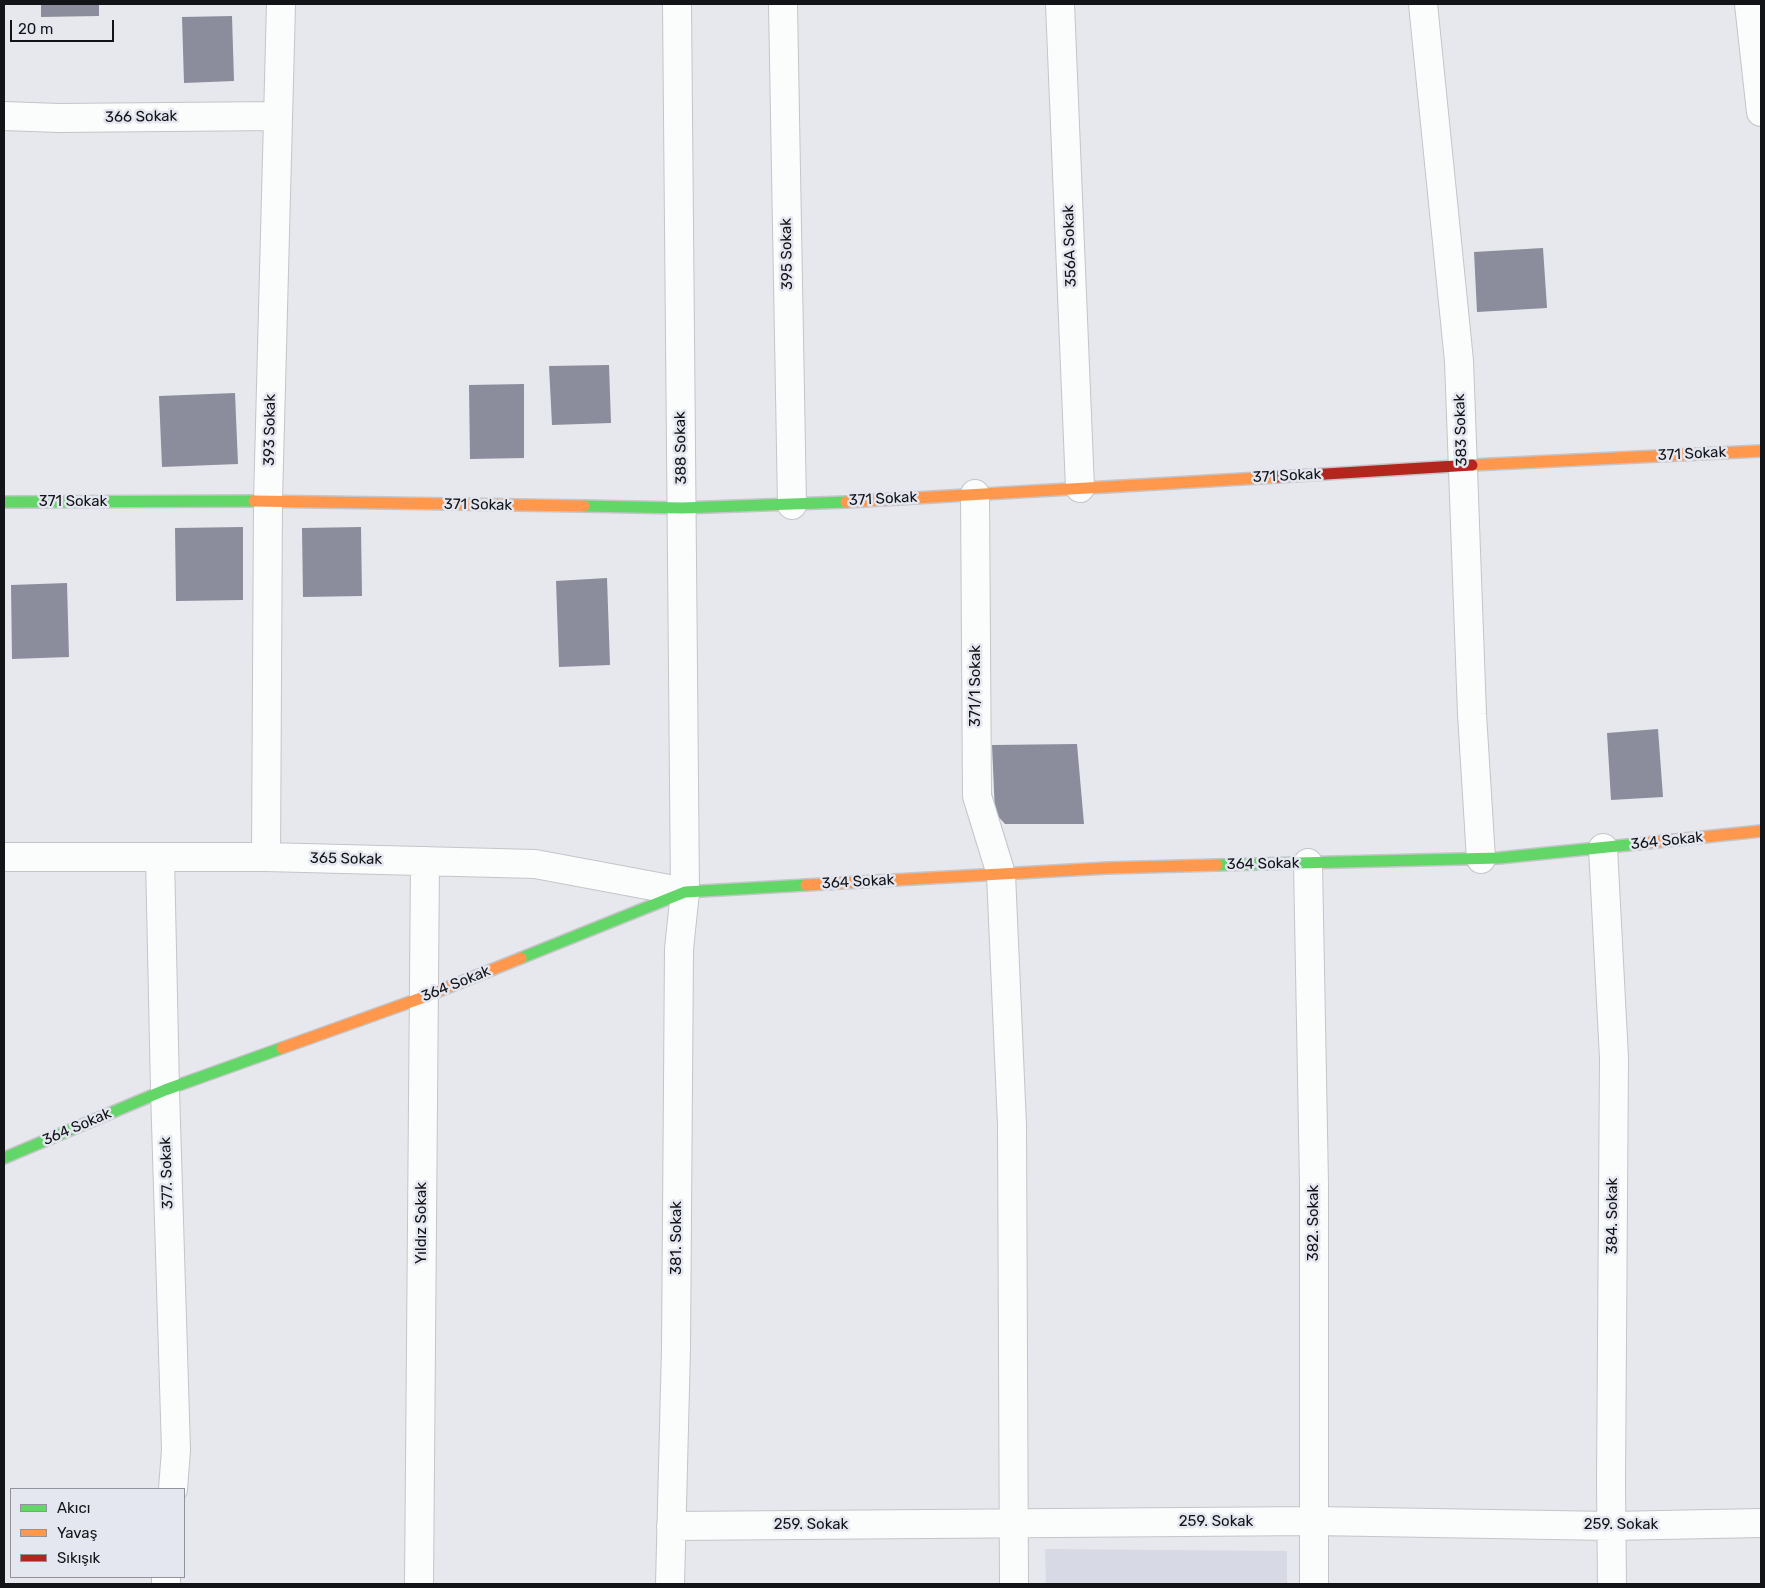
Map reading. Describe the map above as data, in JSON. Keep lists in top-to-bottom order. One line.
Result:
{"streets":{"street":["366 Sokak","356A Sokak","395 Sokak","393 Sokak","383 Sokak","388 Sokak","371 Sokak","371/1 Sokak","364 Sokak","365 Sokak","377. Sokak","384. Sokak","Yıldız Sokak","382. Sokak","381. Sokak","259. Sokak"]},"crossings":[["366 Sokak","393 Sokak"],["356A Sokak","371 Sokak"],["395 Sokak","371 Sokak"],["393 Sokak","371 Sokak"],["393 Sokak","365 Sokak"],["383 Sokak","371 Sokak"],["383 Sokak","364 Sokak"],["388 Sokak","371 Sokak"],["388 Sokak","364 Sokak"],["388 Sokak","365 Sokak"],["388 Sokak","381. Sokak"],["371 Sokak","371/1 Sokak"],["371/1 Sokak","364 Sokak"],["371/1 Sokak","259. Sokak"],["364 Sokak","365 Sokak"],["364 Sokak","377. Sokak"],["364 Sokak","384. Sokak"],["364 Sokak","Yıldız Sokak"],["364 Sokak","382. Sokak"],["364 Sokak","381. Sokak"],["365 Sokak","377. Sokak"],["365 Sokak","Yıldız Sokak"],["365 Sokak","381. Sokak"],["384. Sokak","259. Sokak"],["382. Sokak","259. Sokak"],["381. Sokak","259. Sokak"]],"legend":["Akıcı","Yavaş","Sıkışık"],"scale_bar":"20 m"}
